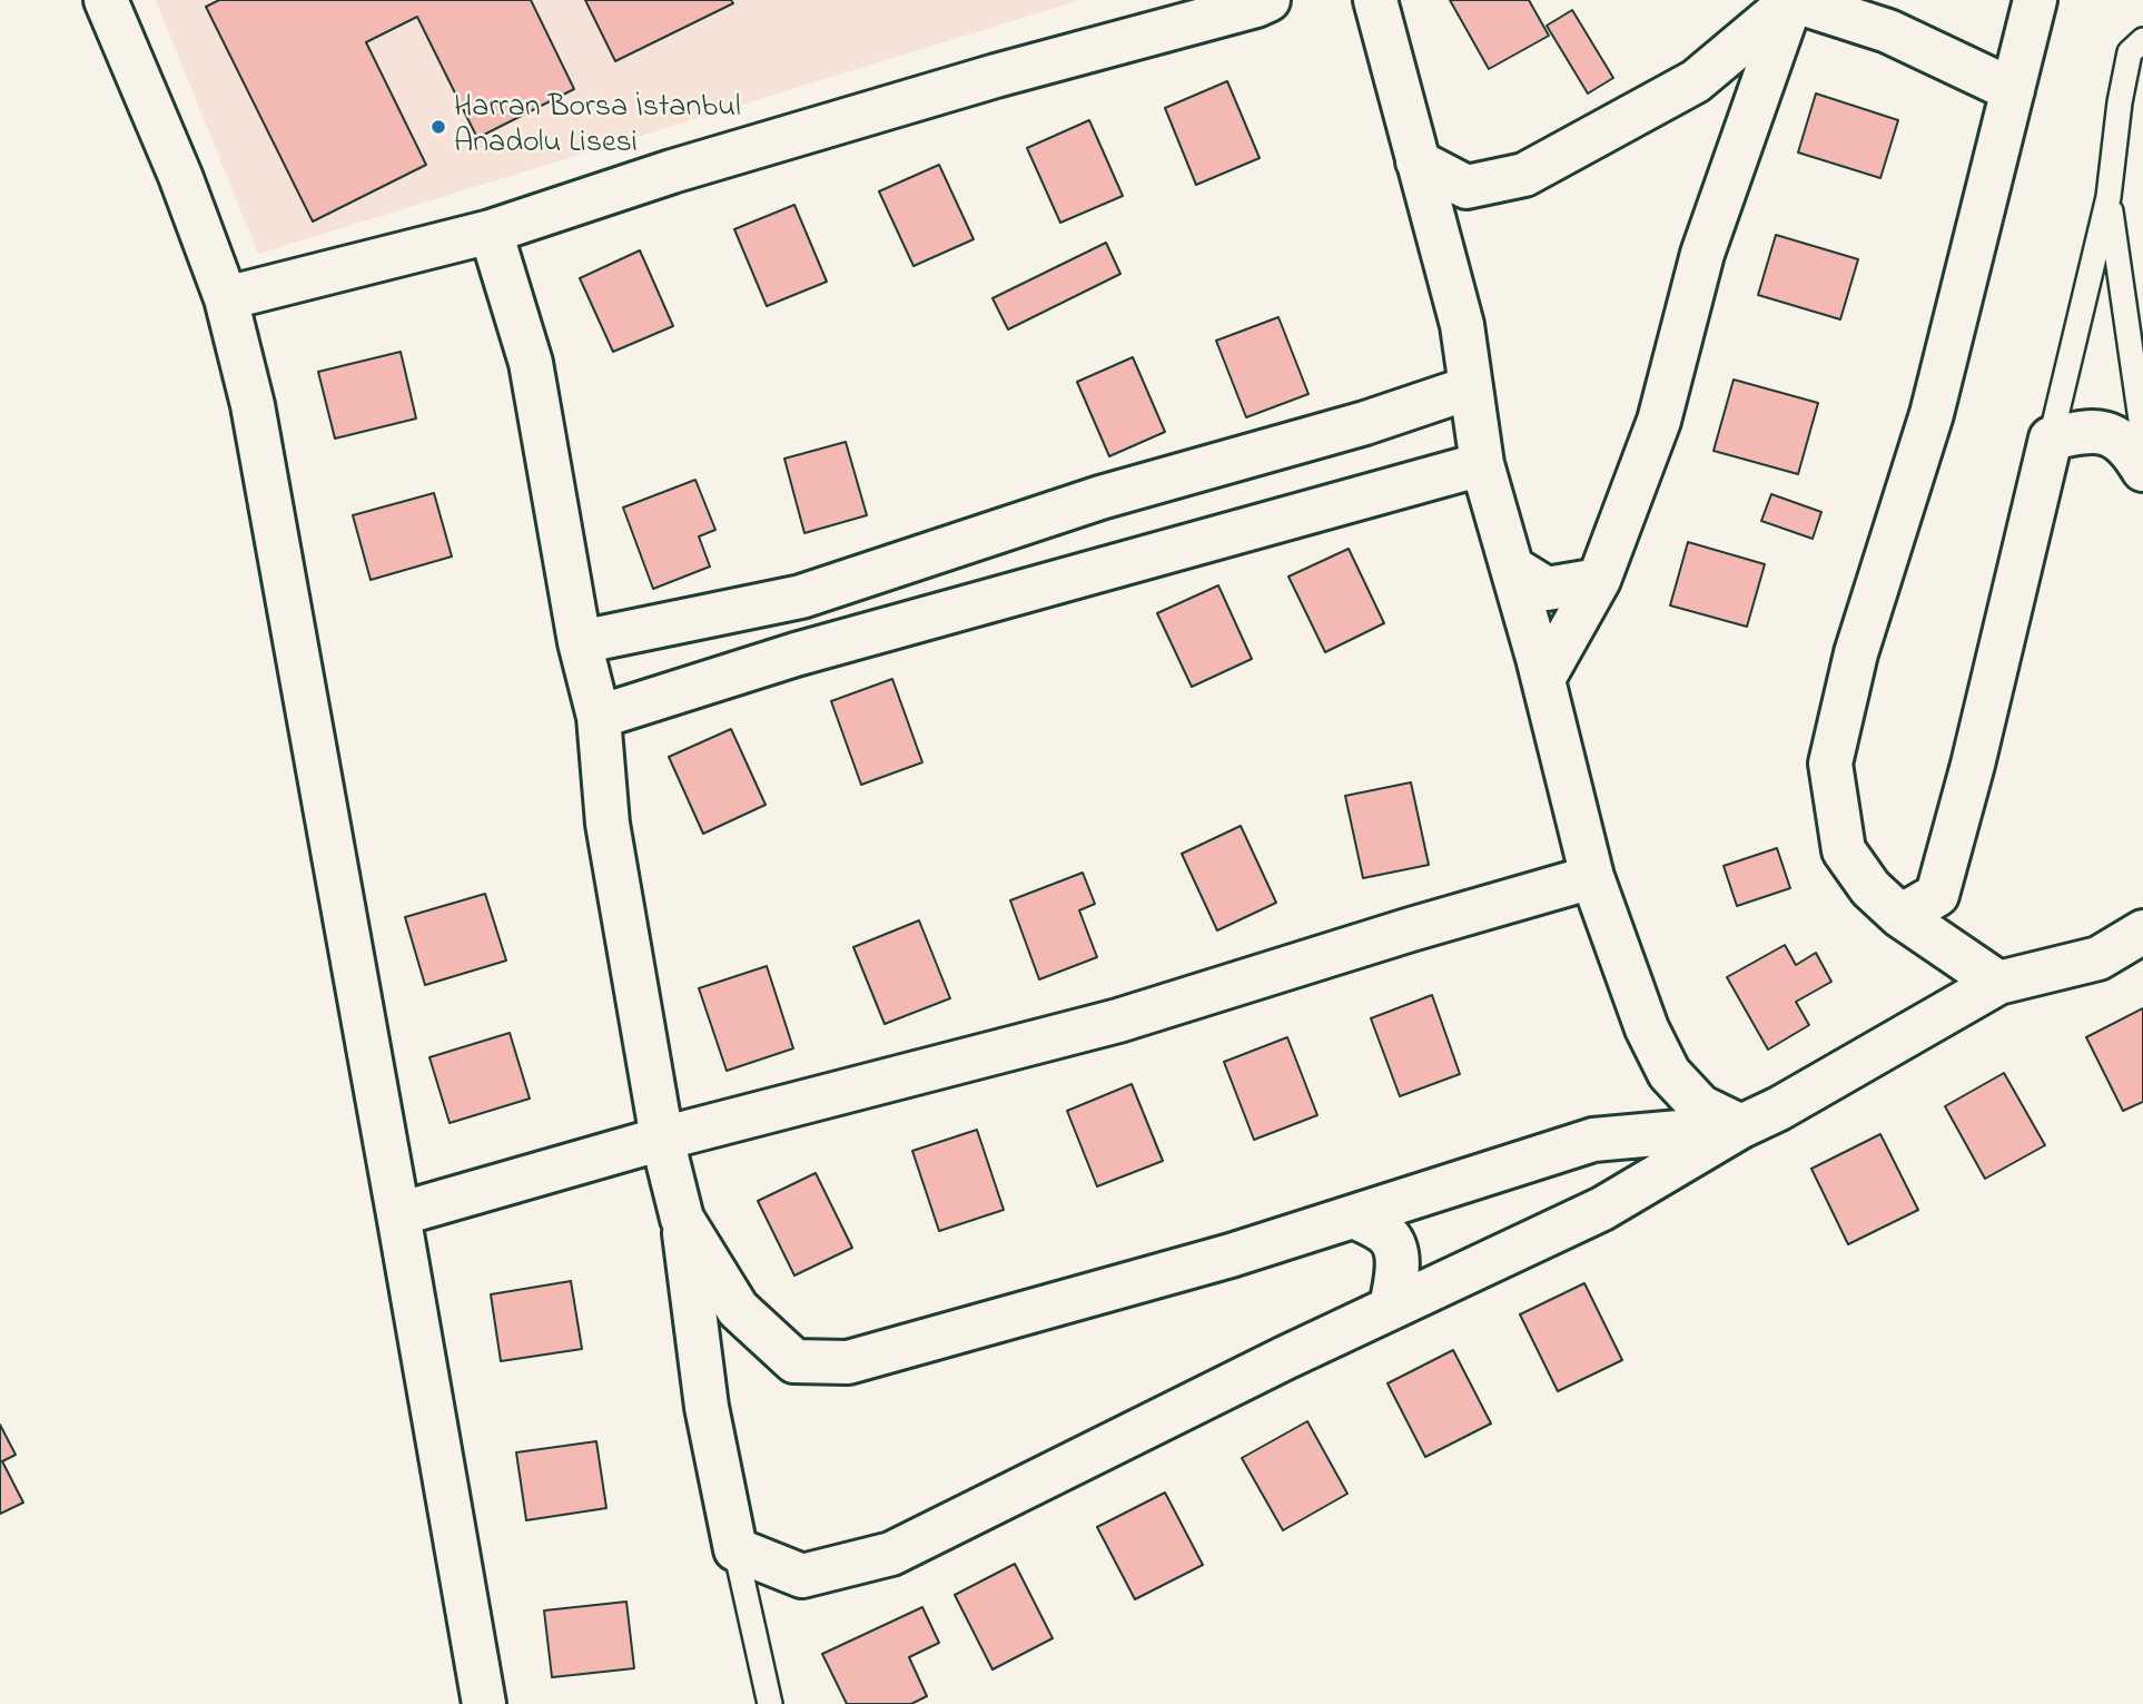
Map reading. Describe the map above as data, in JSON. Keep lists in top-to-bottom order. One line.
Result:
{"places":["Harran Borsa İstanbul Anadolu Lisesi"]}
